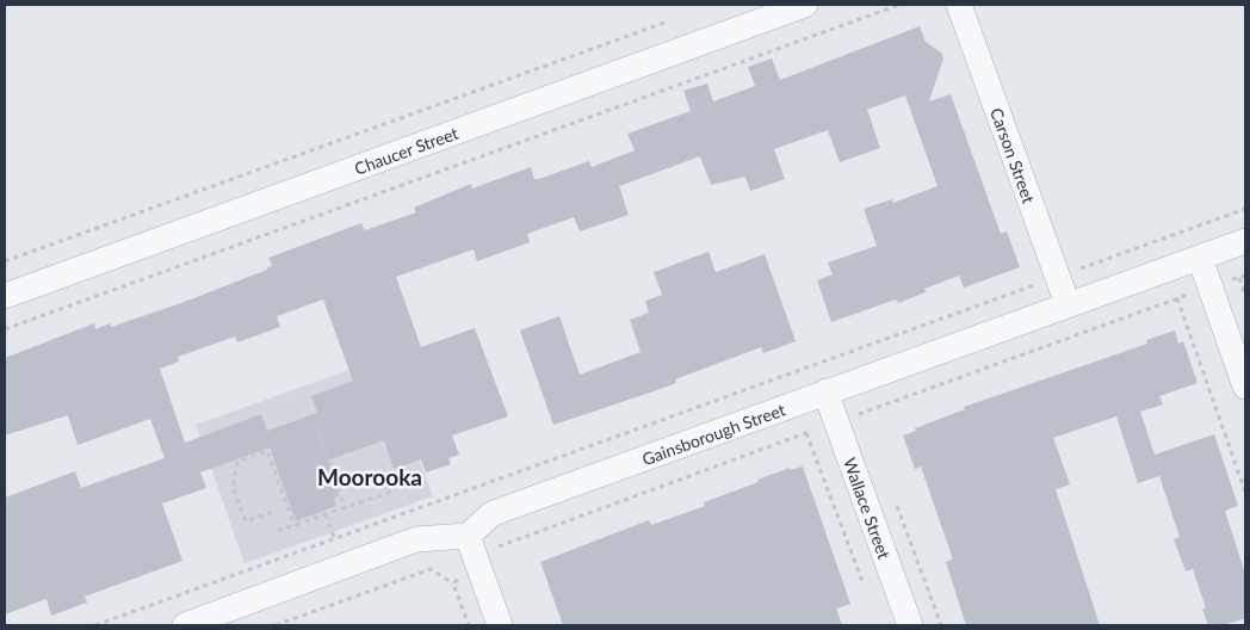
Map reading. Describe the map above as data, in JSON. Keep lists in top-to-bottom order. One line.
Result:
{"streets":{"street":["Chaucer Street","Carson Street","Gainsborough Street","Wallace Street"]},"crossings":[["Carson Street","Gainsborough Street"],["Gainsborough Street","Wallace Street"]],"districts":["Moorooka"]}
